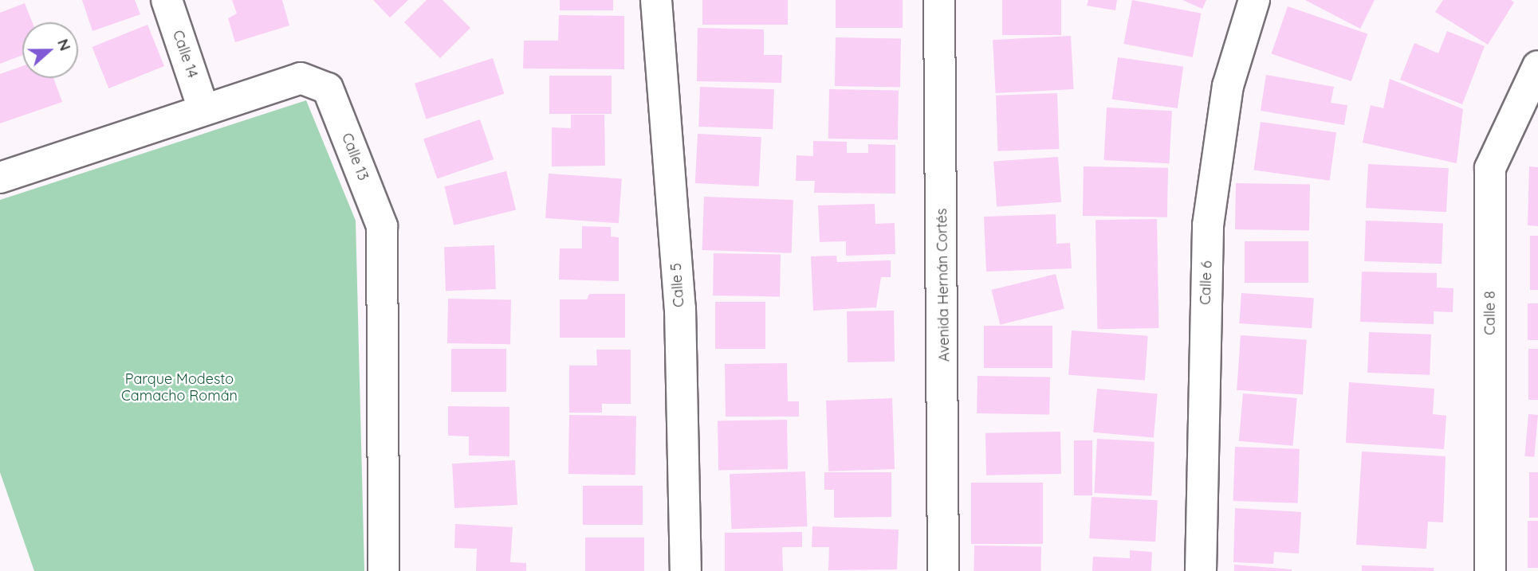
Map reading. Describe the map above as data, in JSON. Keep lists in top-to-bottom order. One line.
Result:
{"streets":{"street":["Calle 14","Calle 13","Calle 6","Calle 5","Avenida Hernán Cortés","Calle 8"]},"crossings":[["Calle 14","Calle 13"]],"parks":["Parque Modesto Camacho Román"],"north":"right"}
